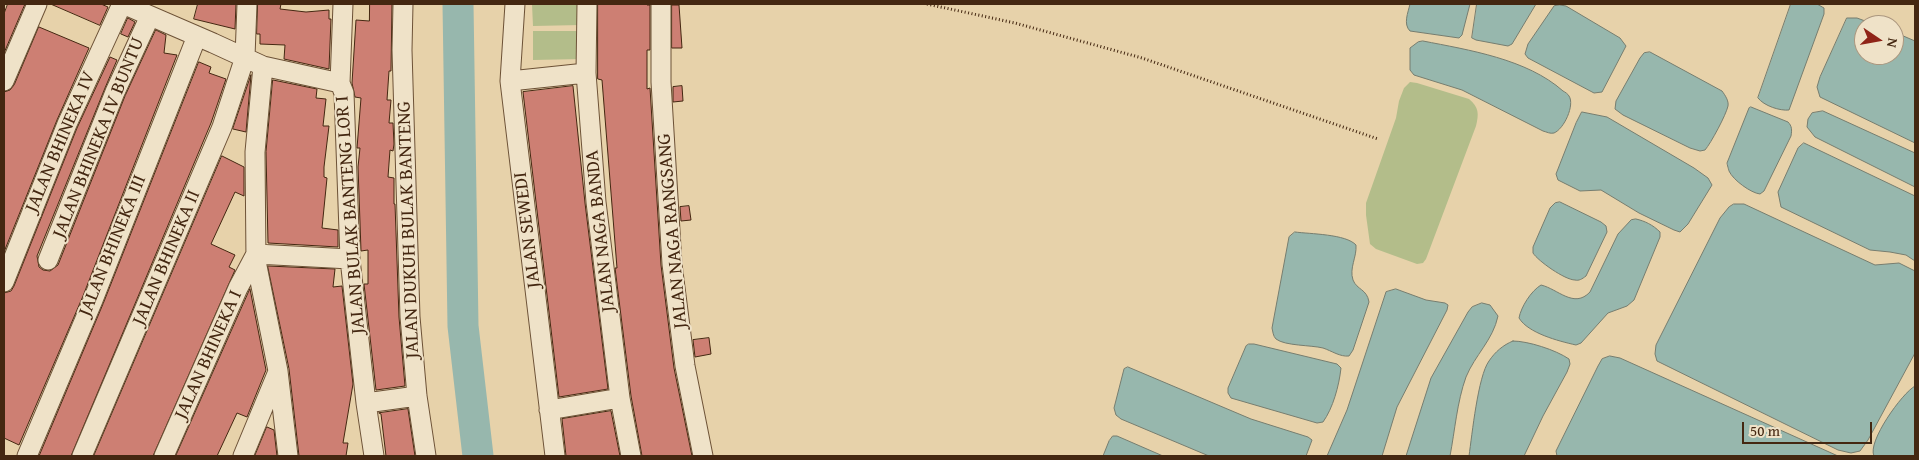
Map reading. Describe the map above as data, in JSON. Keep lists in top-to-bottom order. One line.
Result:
{"streets":{"street":["JALAN BHINEKA IV BUNTU","JALAN BHINEKA IV","JALAN BULAK BANTENG LOR I","JALAN DUKUH BULAK BANTENG","JALAN SEWEDI","JALAN NAGA BANDA","JALAN NAGA RANGSANG","JALAN BHINEKA III","JALAN BHINEKA II","JALAN BHINEKA I"]},"scale_bar":"50 m","north":"right"}
